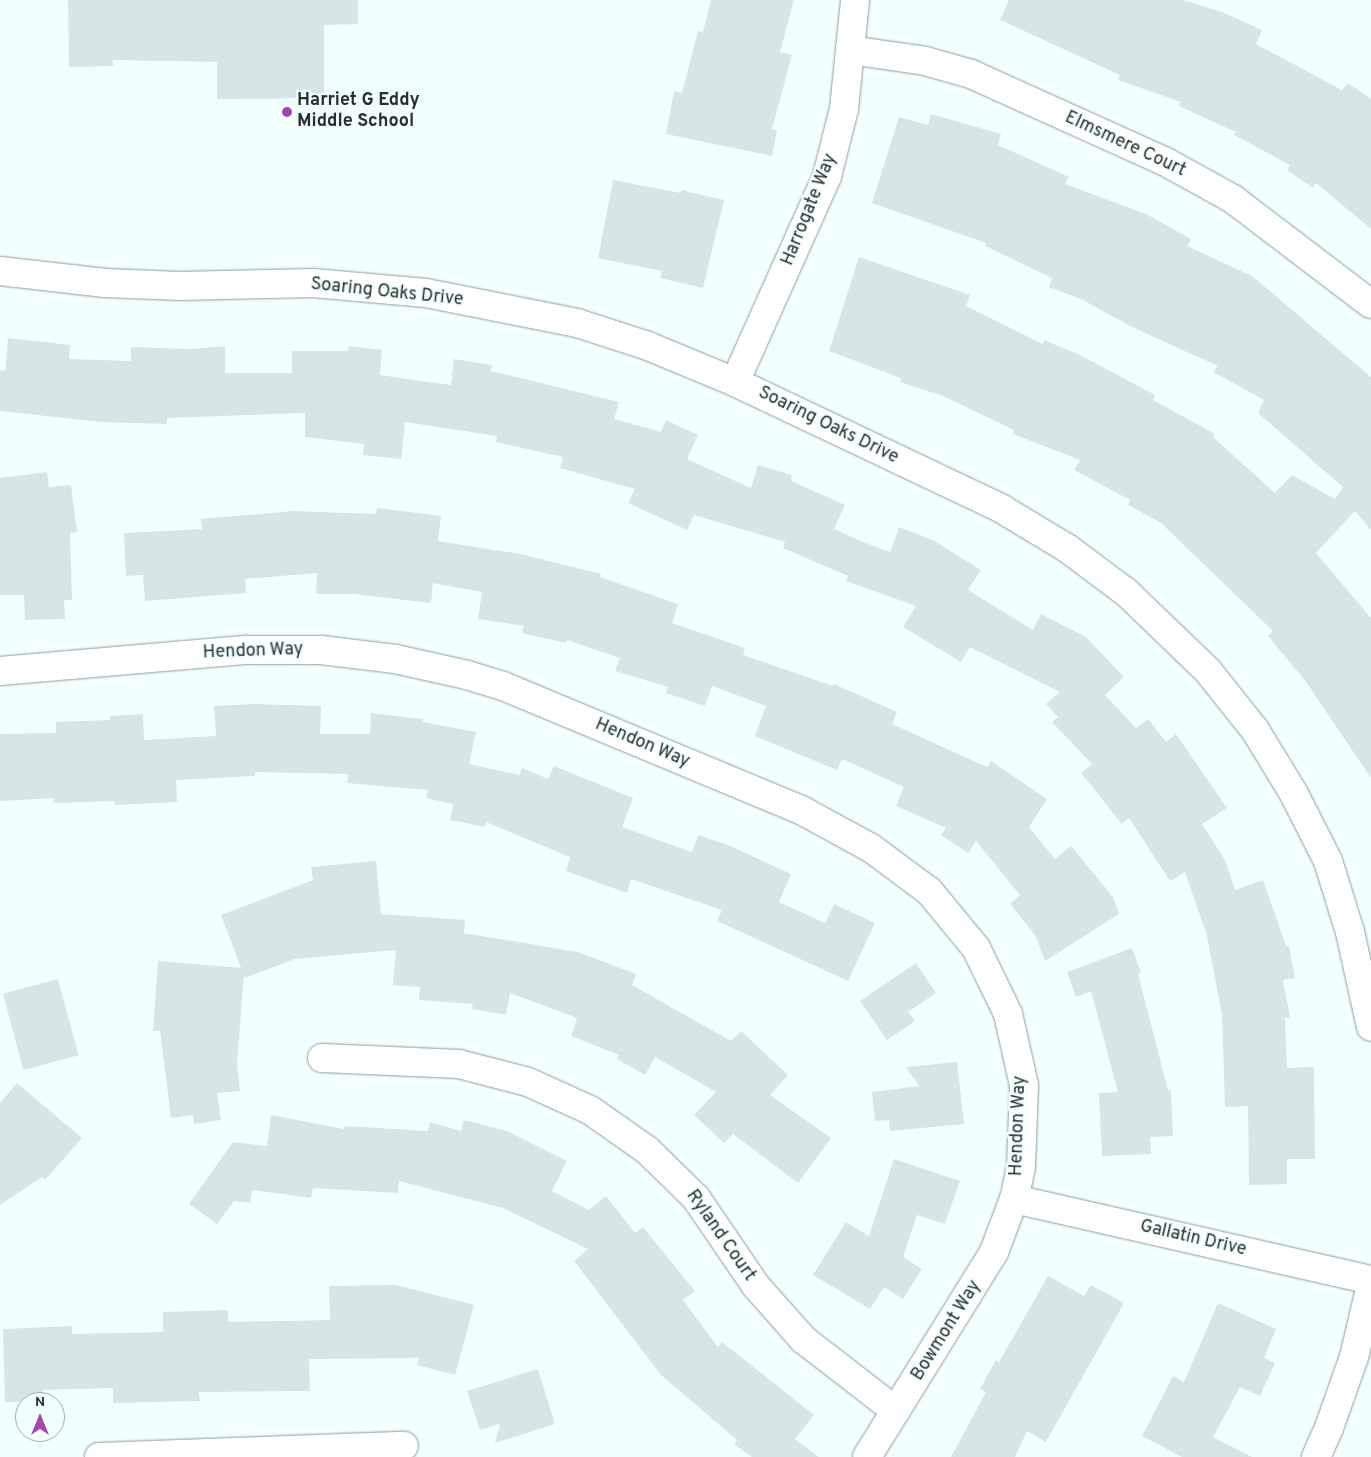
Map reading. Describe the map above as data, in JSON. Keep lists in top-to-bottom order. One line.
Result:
{"streets":{"street":["Elmsmere Court","Harrogate Way","Soaring Oaks Drive","Hendon Way","Ryland Court","Gallatin Drive","Bowmont Way"]},"crossings":[["Elmsmere Court","Harrogate Way"],["Harrogate Way","Soaring Oaks Drive"],["Hendon Way","Gallatin Drive"],["Hendon Way","Bowmont Way"],["Ryland Court","Bowmont Way"],["Gallatin Drive","Bowmont Way"]],"places":["Harriet G Eddy Middle School"],"north":"top"}
